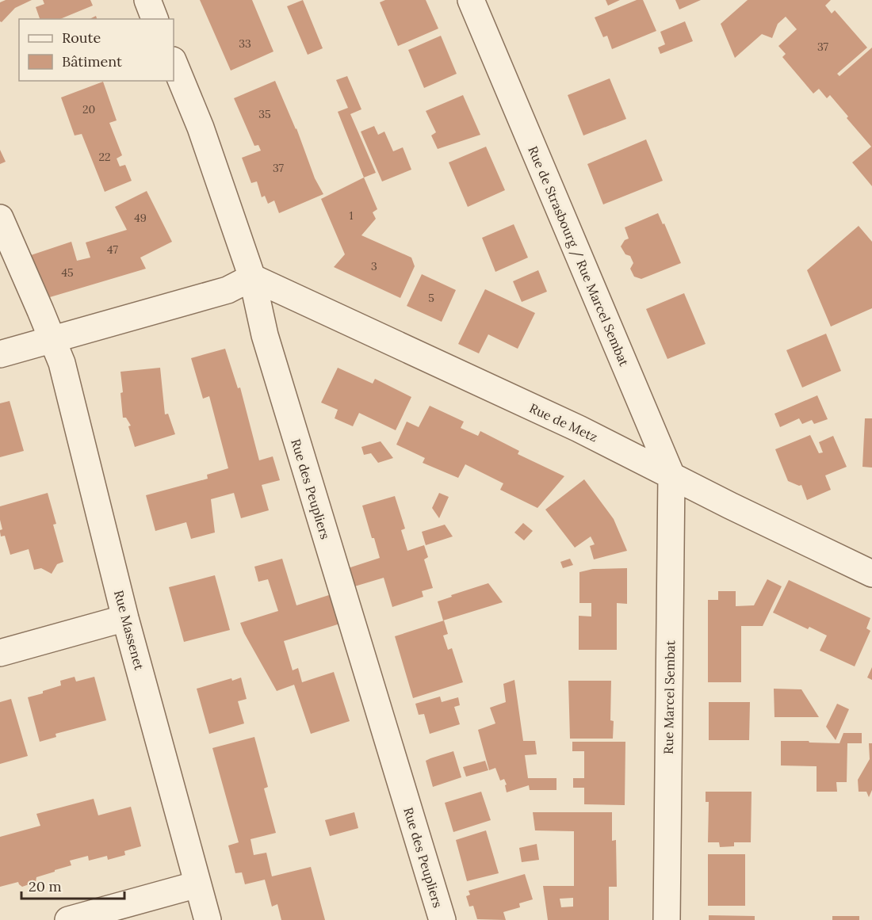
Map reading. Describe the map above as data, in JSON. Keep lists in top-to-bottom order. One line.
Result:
{"streets":{"street":["Rue de Strasbourg / Rue Marcel Sembat","Rue de Metz","Rue des Peupliers","Rue Massenet","Rue Marcel Sembat"]},"crossings":[["Rue de Strasbourg / Rue Marcel Sembat","Rue de Metz"],["Rue de Strasbourg / Rue Marcel Sembat","Rue Marcel Sembat"],["Rue de Metz","Rue des Peupliers"],["Rue de Metz","Rue Marcel Sembat"]],"house_numbers":["33","37","20","35","22","37","1","49","47","3","45","5"],"legend":["Route","Bâtiment"],"scale_bar":"20 m"}
